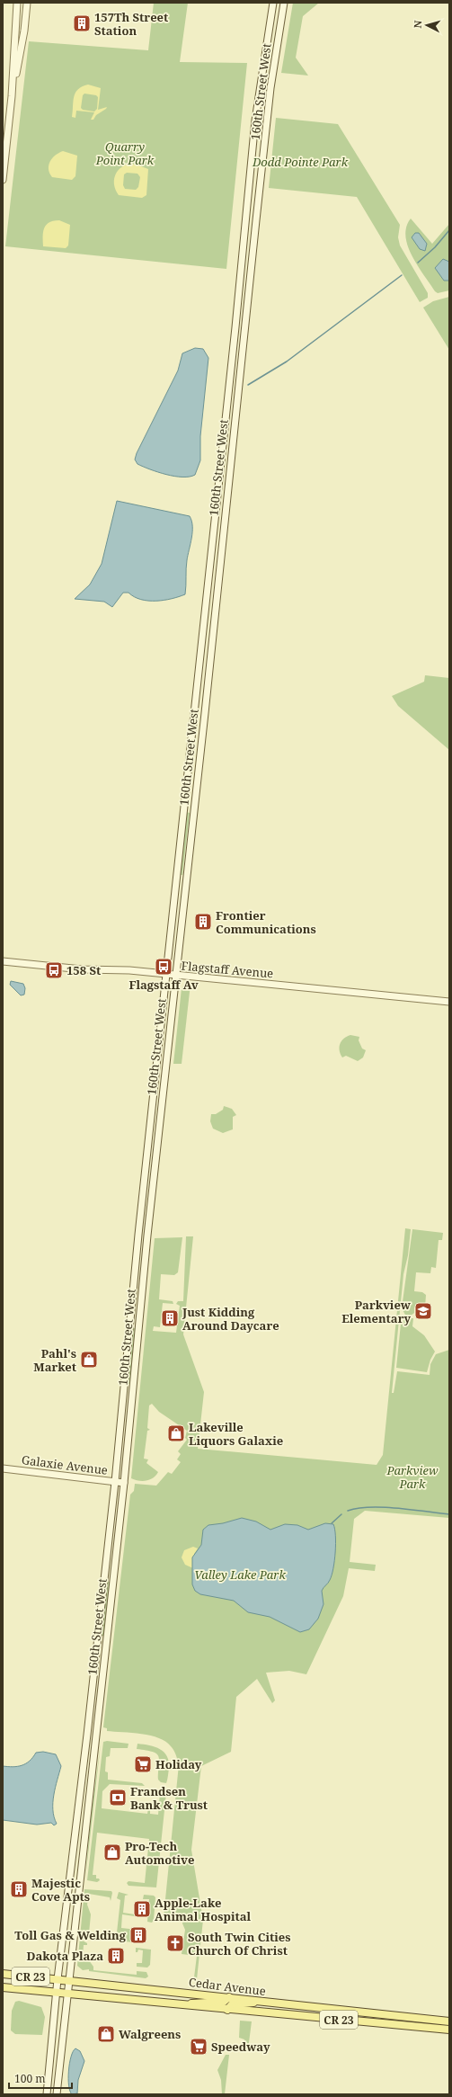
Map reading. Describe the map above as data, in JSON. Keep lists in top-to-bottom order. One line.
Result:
{"streets":{"main road":["160th Street West","Flagstaff Avenue","Galaxie Avenue","CR 23","Cedar Avenue"]},"crossings":[["160th Street West","Flagstaff Avenue"],["160th Street West","Galaxie Avenue"],["160th Street West","Cedar Avenue"]],"parks":["Quarry Point Park","Dodd Pointe Park","Parkview Park","Valley Lake Park"],"places":{"building":["157Th Street Station","Frontier Communications","Just Kidding Around Daycare","Majestic Cove Apts","Apple-Lake Animal Hospital","Toll Gas & Welding","Dakota Plaza"],"bus stop":["Flagstaff Av","158 St"],"school or university":["Parkview Elementary"],"shop":["Pahl's Market","Lakeville Liquors Galaxie","Pro-Tech Automotive","Walgreens"],"supermarket":["Holiday","Speedway"],"bank":["Frandsen Bank & Trust"],"church":["South Twin Cities Church Of Christ"]},"scale_bar":"100 m","north":"left"}
